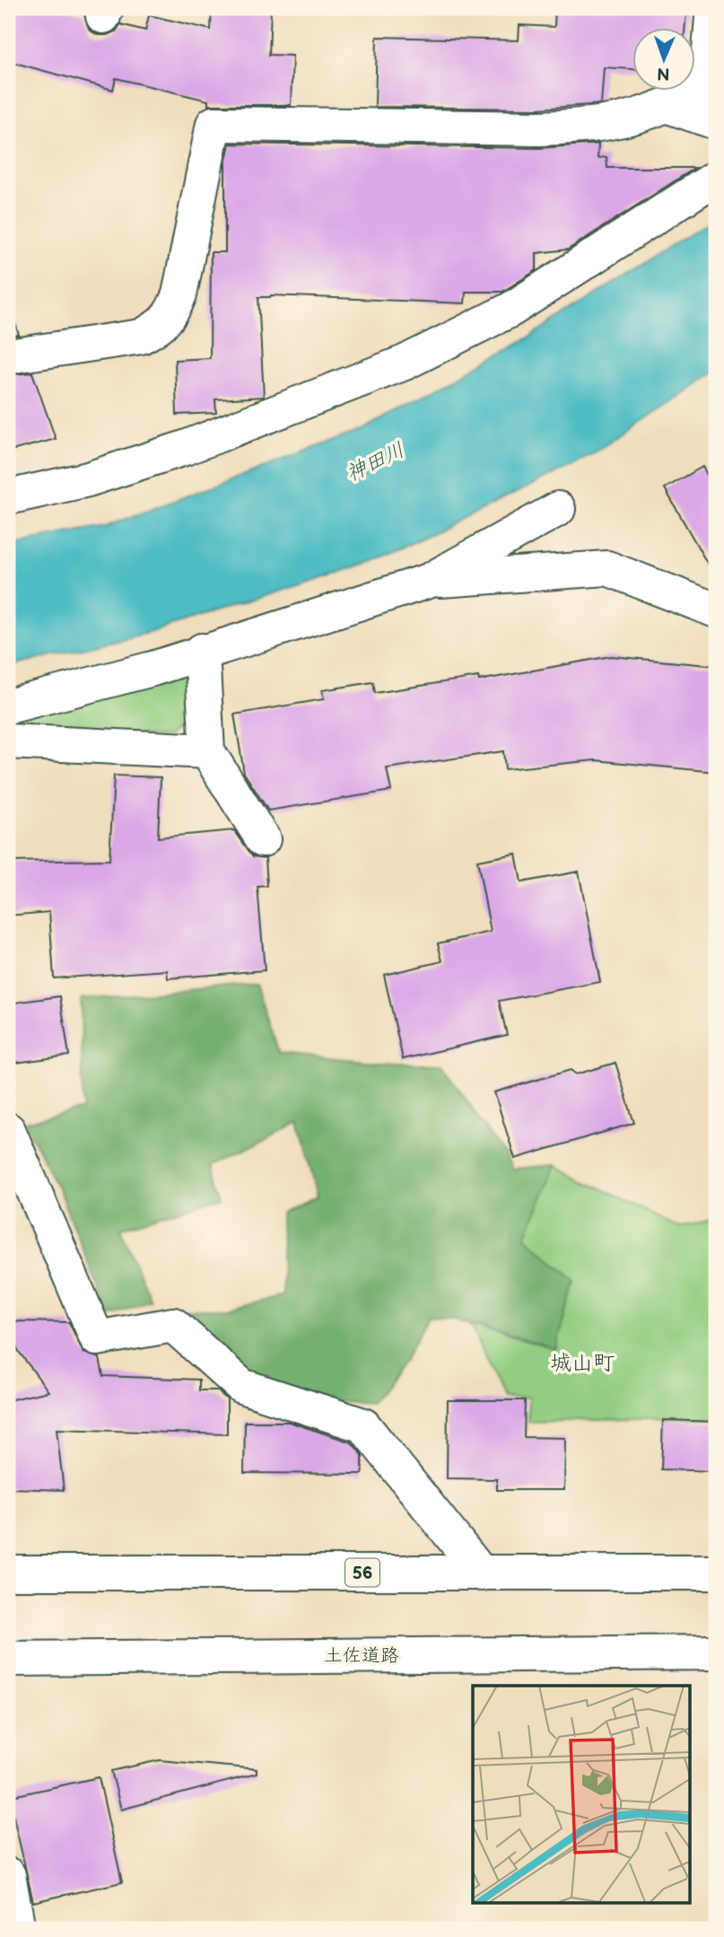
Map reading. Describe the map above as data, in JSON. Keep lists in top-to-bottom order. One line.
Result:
{"streets":{"main road":["56","土佐道路"]},"districts":["城山町"],"water":["神田川"],"north":"bottom"}
